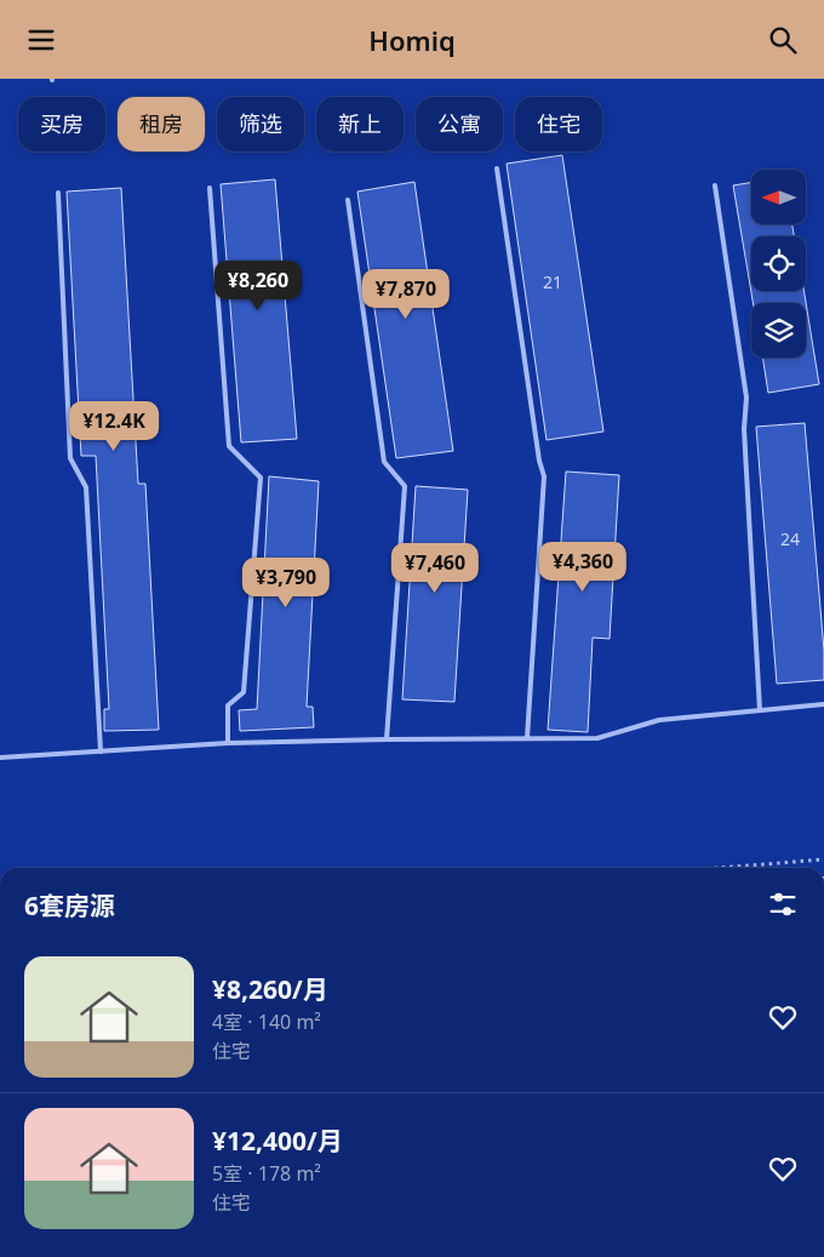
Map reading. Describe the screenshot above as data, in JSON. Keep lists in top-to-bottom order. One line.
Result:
{"house_numbers":["21","24"],"north":"left","page":{"header":"Homiq","chip":["买房","租房","筛选","新上","公寓","住宅"],"price":["¥8,260","¥7,870","¥12.4K","¥4,360","¥7,460","¥3,790"],"heading":"6套房源","list":[{"name":"¥8,260/月","note":"4室 · 140 m² · 住宅"},{"name":"¥12,400/月","note":"5室 · 178 m² · 住宅"}]}}
